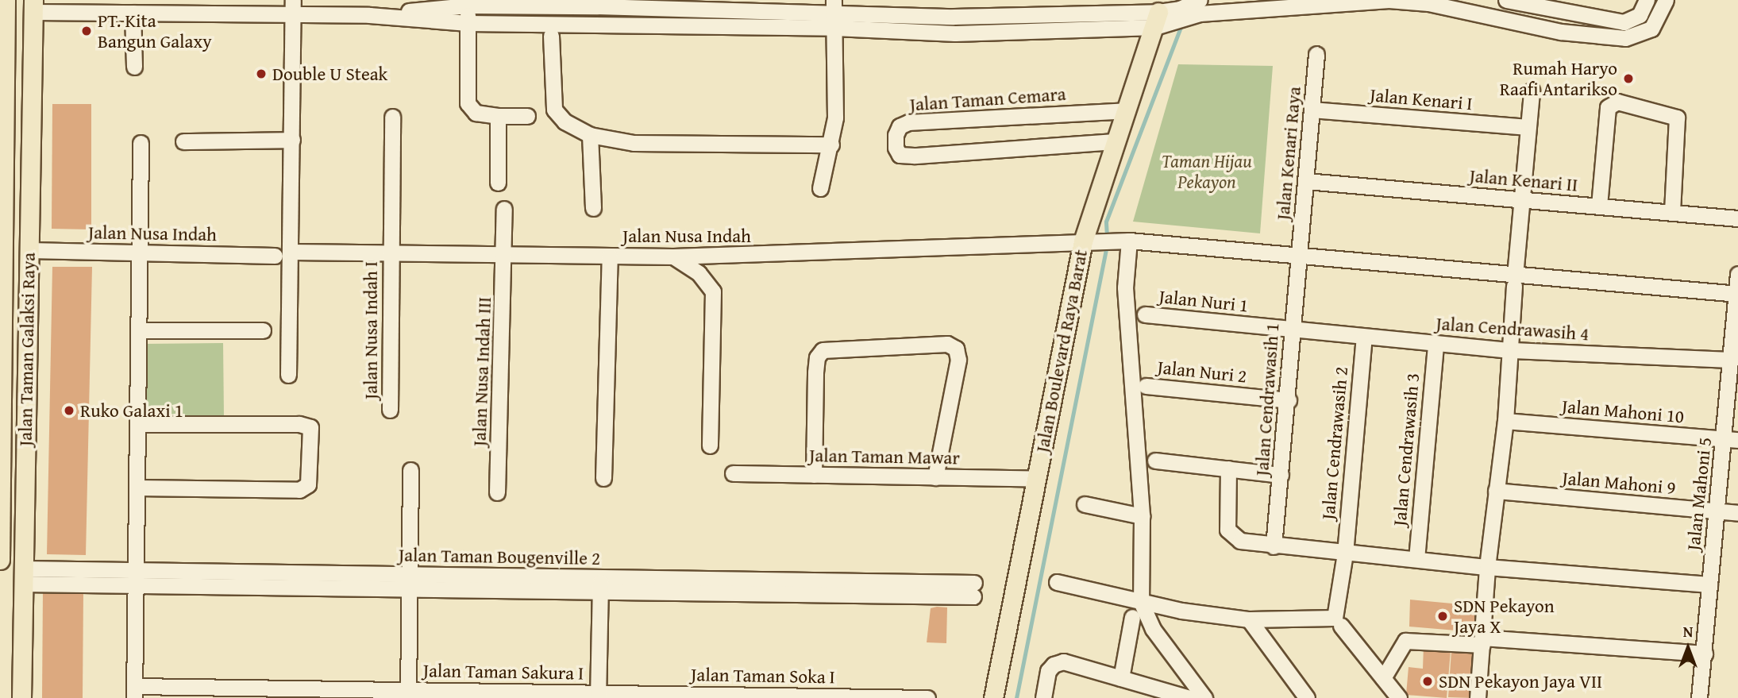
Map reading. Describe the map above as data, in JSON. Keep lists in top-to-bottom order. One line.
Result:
{"streets":{"main road":["Jalan Taman Galaksi Raya","Jalan Boulevard Raya Barat"],"street":["Jalan Taman Cemara","Jalan Kenari I","Jalan Kenari Raya","Jalan Kenari II","Jalan Nusa Indah","Jalan Nuri 1","Jalan Cendrawasih 4","Jalan Nusa Indah I","Jalan Nusa Indah III","Jalan Nuri 2","Jalan Cendrawasih 1","Jalan Mahoni 10","Jalan Cendrawasih 2","Jalan Cendrawasih 3","Jalan Taman Mawar","Jalan Mahoni 9","Jalan Mahoni 5","Jalan Taman Bougenville 2","Jalan Taman Sakura I","Jalan Taman Soka I"]},"crossings":[["Jalan Taman Cemara","Jalan Boulevard Raya Barat"],["Jalan Kenari I","Jalan Kenari Raya"],["Jalan Kenari Raya","Jalan Kenari II"],["Jalan Kenari Raya","Jalan Nusa Indah"],["Jalan Kenari Raya","Jalan Cendrawasih 1"],["Jalan Nusa Indah","Jalan Nusa Indah I"],["Jalan Nusa Indah","Jalan Taman Galaksi Raya"],["Jalan Nusa Indah","Jalan Boulevard Raya Barat"],["Jalan Nusa Indah","Jalan Nusa Indah III"],["Jalan Nusa Indah","Jalan Cendrawasih 1"],["Jalan Nusa Indah","Jalan Mahoni 5"],["Jalan Nuri 1","Jalan Cendrawasih 4"],["Jalan Nuri 1","Jalan Cendrawasih 1"],["Jalan Cendrawasih 4","Jalan Cendrawasih 1"],["Jalan Cendrawasih 4","Jalan Cendrawasih 2"],["Jalan Cendrawasih 4","Jalan Cendrawasih 3"],["Jalan Cendrawasih 4","Jalan Mahoni 5"],["Jalan Taman Galaksi Raya","Jalan Taman Bougenville 2"],["Jalan Boulevard Raya Barat","Jalan Taman Mawar"],["Jalan Nuri 2","Jalan Cendrawasih 1"],["Jalan Mahoni 10","Jalan Mahoni 5"],["Jalan Mahoni 9","Jalan Mahoni 5"],["Jalan Taman Sakura I","Jalan Taman Soka I"]],"parks":["Taman Hijau Pekayon"],"places":["PT. Kita Bangun Galaxy","Double U Steak","Rumah Haryo Raafi Antarikso","Ruko Galaxi 1","SDN Pekayon Jaya X","SDN Pekayon Jaya VII"],"north":"top"}
